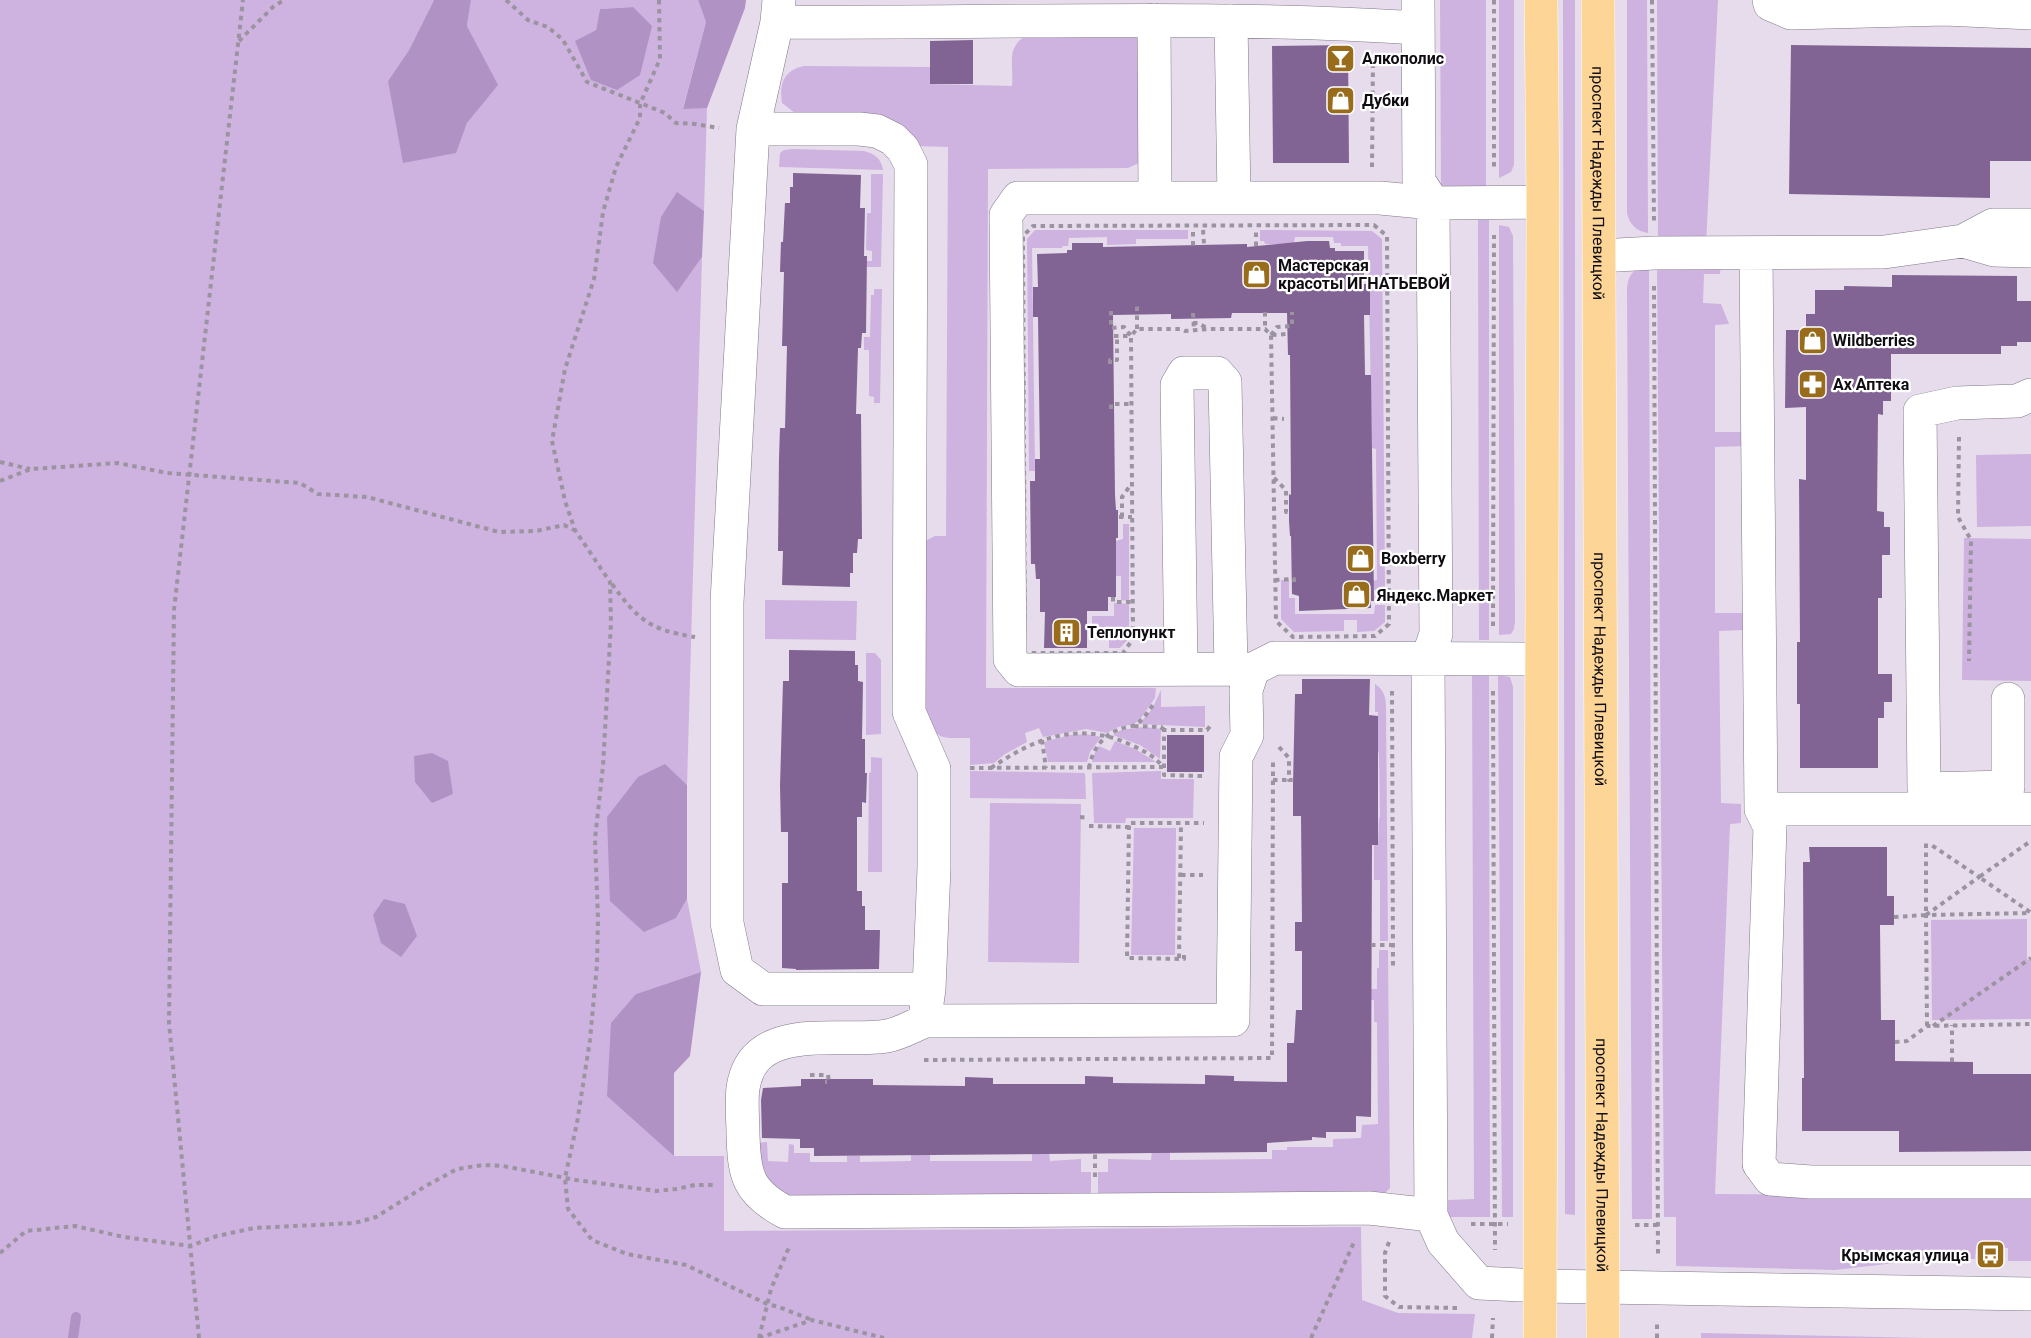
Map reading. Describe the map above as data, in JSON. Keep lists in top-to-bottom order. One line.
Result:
{"streets":{"main road":["проспект Надежды Плевицкой"]},"places":{"bar":["Алкополис"],"shop":["Дубки","Мастерская красоты ИГНАТЬЕВОЙ","Wildberries","Boxberry","Яндекс.Маркет"],"pharmacy":["Ах Аптека"],"building":["Теплопункт"],"bus stop":["Крымская улица"]}}
